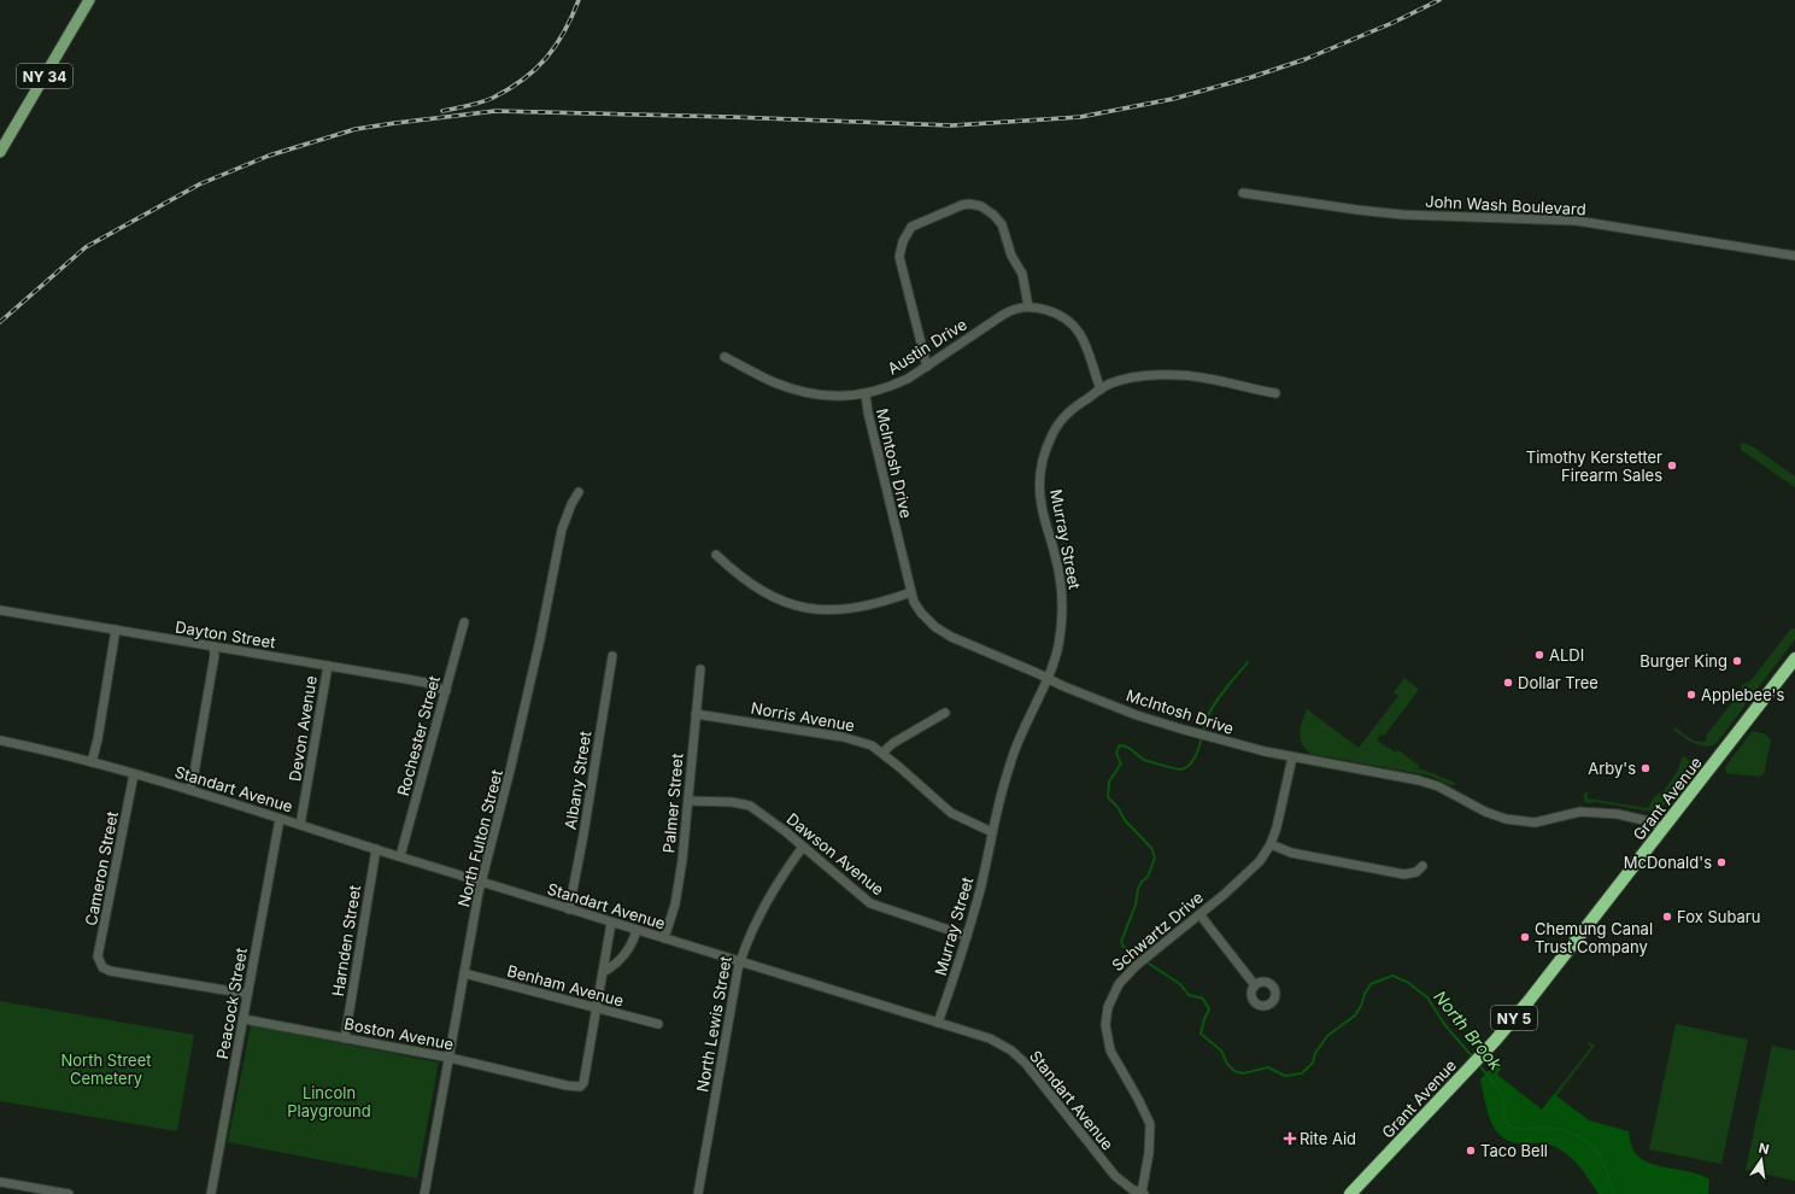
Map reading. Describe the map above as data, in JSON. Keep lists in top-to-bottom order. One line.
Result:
{"streets":{"highway":["Grant Avenue","NY 5"],"main road":["NY 34"],"street":["John Wash Boulevard","Austin Drive","McIntosh Drive","Murray Street","Dayton Street","Norris Avenue","Devon Avenue","Rochester Street","Albany Street","Standart Avenue","Palmer Street","North Fulton Street","Dawson Avenue","Cameron Street","Schwartz Drive","Harnden Street","Benham Avenue","Peacock Street","North Lewis Street","Boston Avenue"]},"crossings":[["Austin Drive","McIntosh Drive"],["McIntosh Drive","Murray Street"],["McIntosh Drive","Grant Avenue"],["McIntosh Drive","Schwartz Drive"],["Murray Street","Norris Avenue"],["Murray Street","Standart Avenue"],["Murray Street","Dawson Avenue"],["Dayton Street","Devon Avenue"],["Dayton Street","Rochester Street"],["Norris Avenue","Palmer Street"],["Devon Avenue","Standart Avenue"],["Rochester Street","Standart Avenue"],["Albany Street","Standart Avenue"],["Standart Avenue","Palmer Street"],["Standart Avenue","North Fulton Street"],["Standart Avenue","Cameron Street"],["Standart Avenue","Schwartz Drive"],["Standart Avenue","Harnden Street"],["Standart Avenue","Peacock Street"],["Standart Avenue","North Lewis Street"],["Palmer Street","Dawson Avenue"],["North Fulton Street","Benham Avenue"],["North Fulton Street","Boston Avenue"],["Dawson Avenue","North Lewis Street"],["Cameron Street","Peacock Street"],["Harnden Street","Boston Avenue"],["Benham Avenue","Boston Avenue"],["Peacock Street","Boston Avenue"]],"water":["North Brook"],"parks":["North Street Cemetery","Lincoln Playground"],"places":{"other":["Timothy Kerstetter Firearm Sales","ALDI","Burger King","Dollar Tree","Applebee's","Arby's","McDonald's","Fox Subaru","Chemung Canal Trust Company","Taco Bell"],"health":["Rite Aid"]},"north":"top"}
